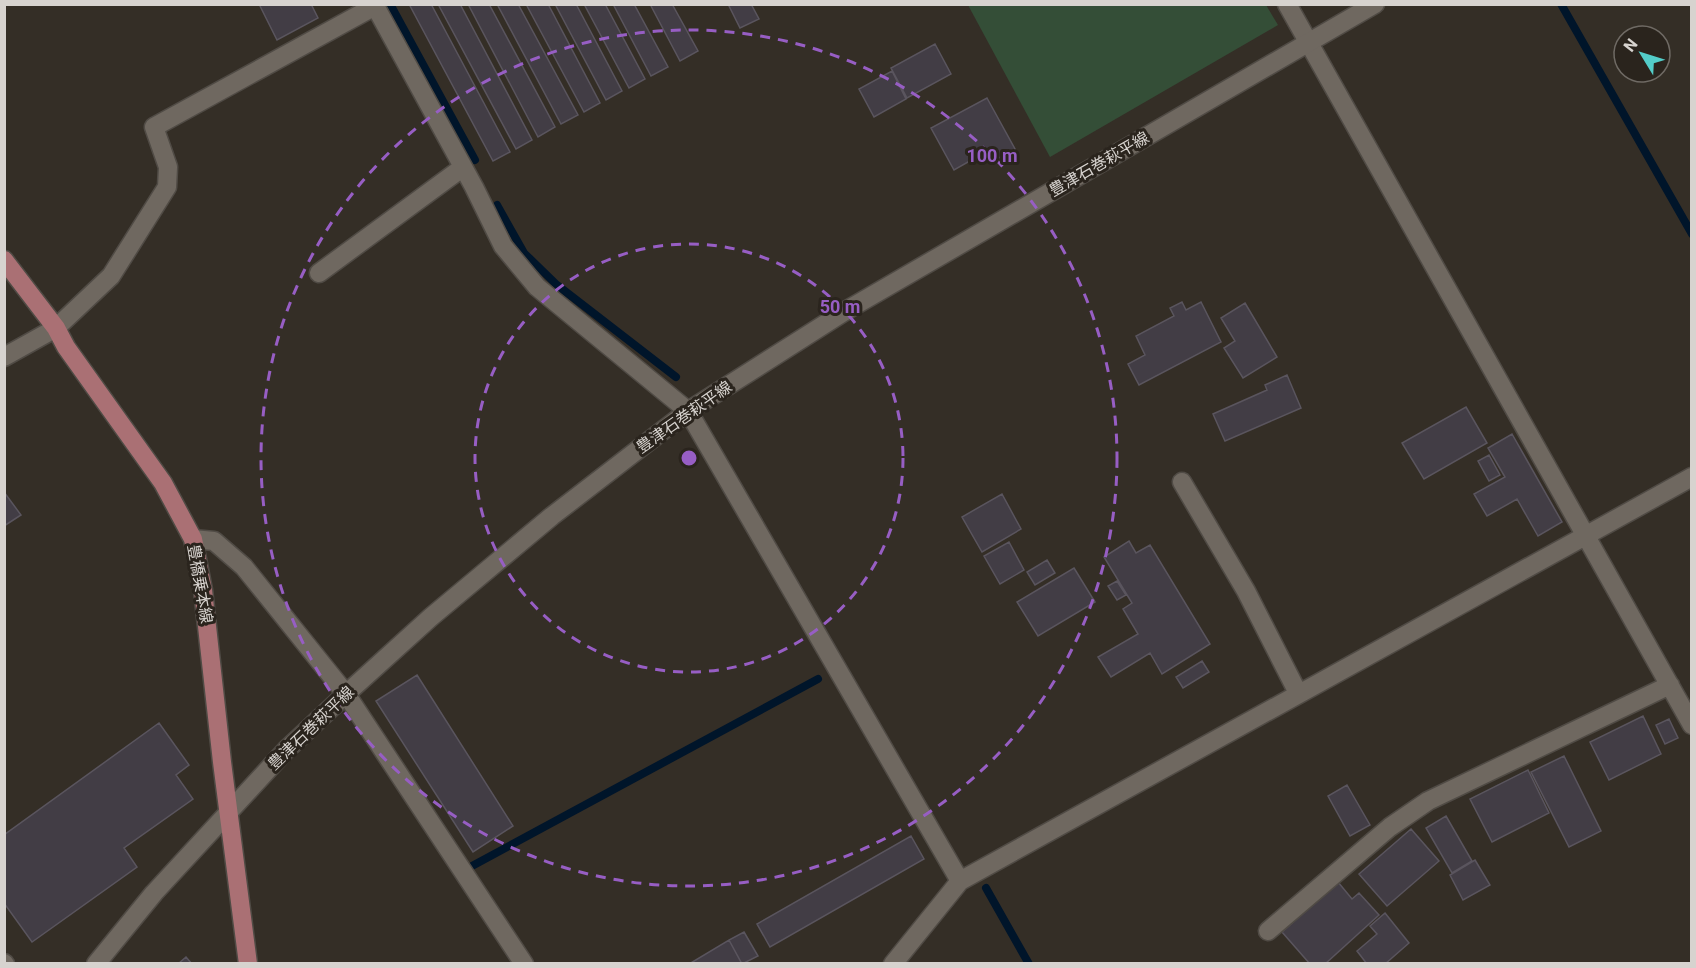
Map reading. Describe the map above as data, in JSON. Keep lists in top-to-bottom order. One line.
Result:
{"streets":{"main road":["豊橋乗本線"],"street":["豊津石巻萩平線"]},"crossings":[["豊津石巻萩平線","豊橋乗本線"]],"north":"top left","rings":["100 m","50 m"]}
